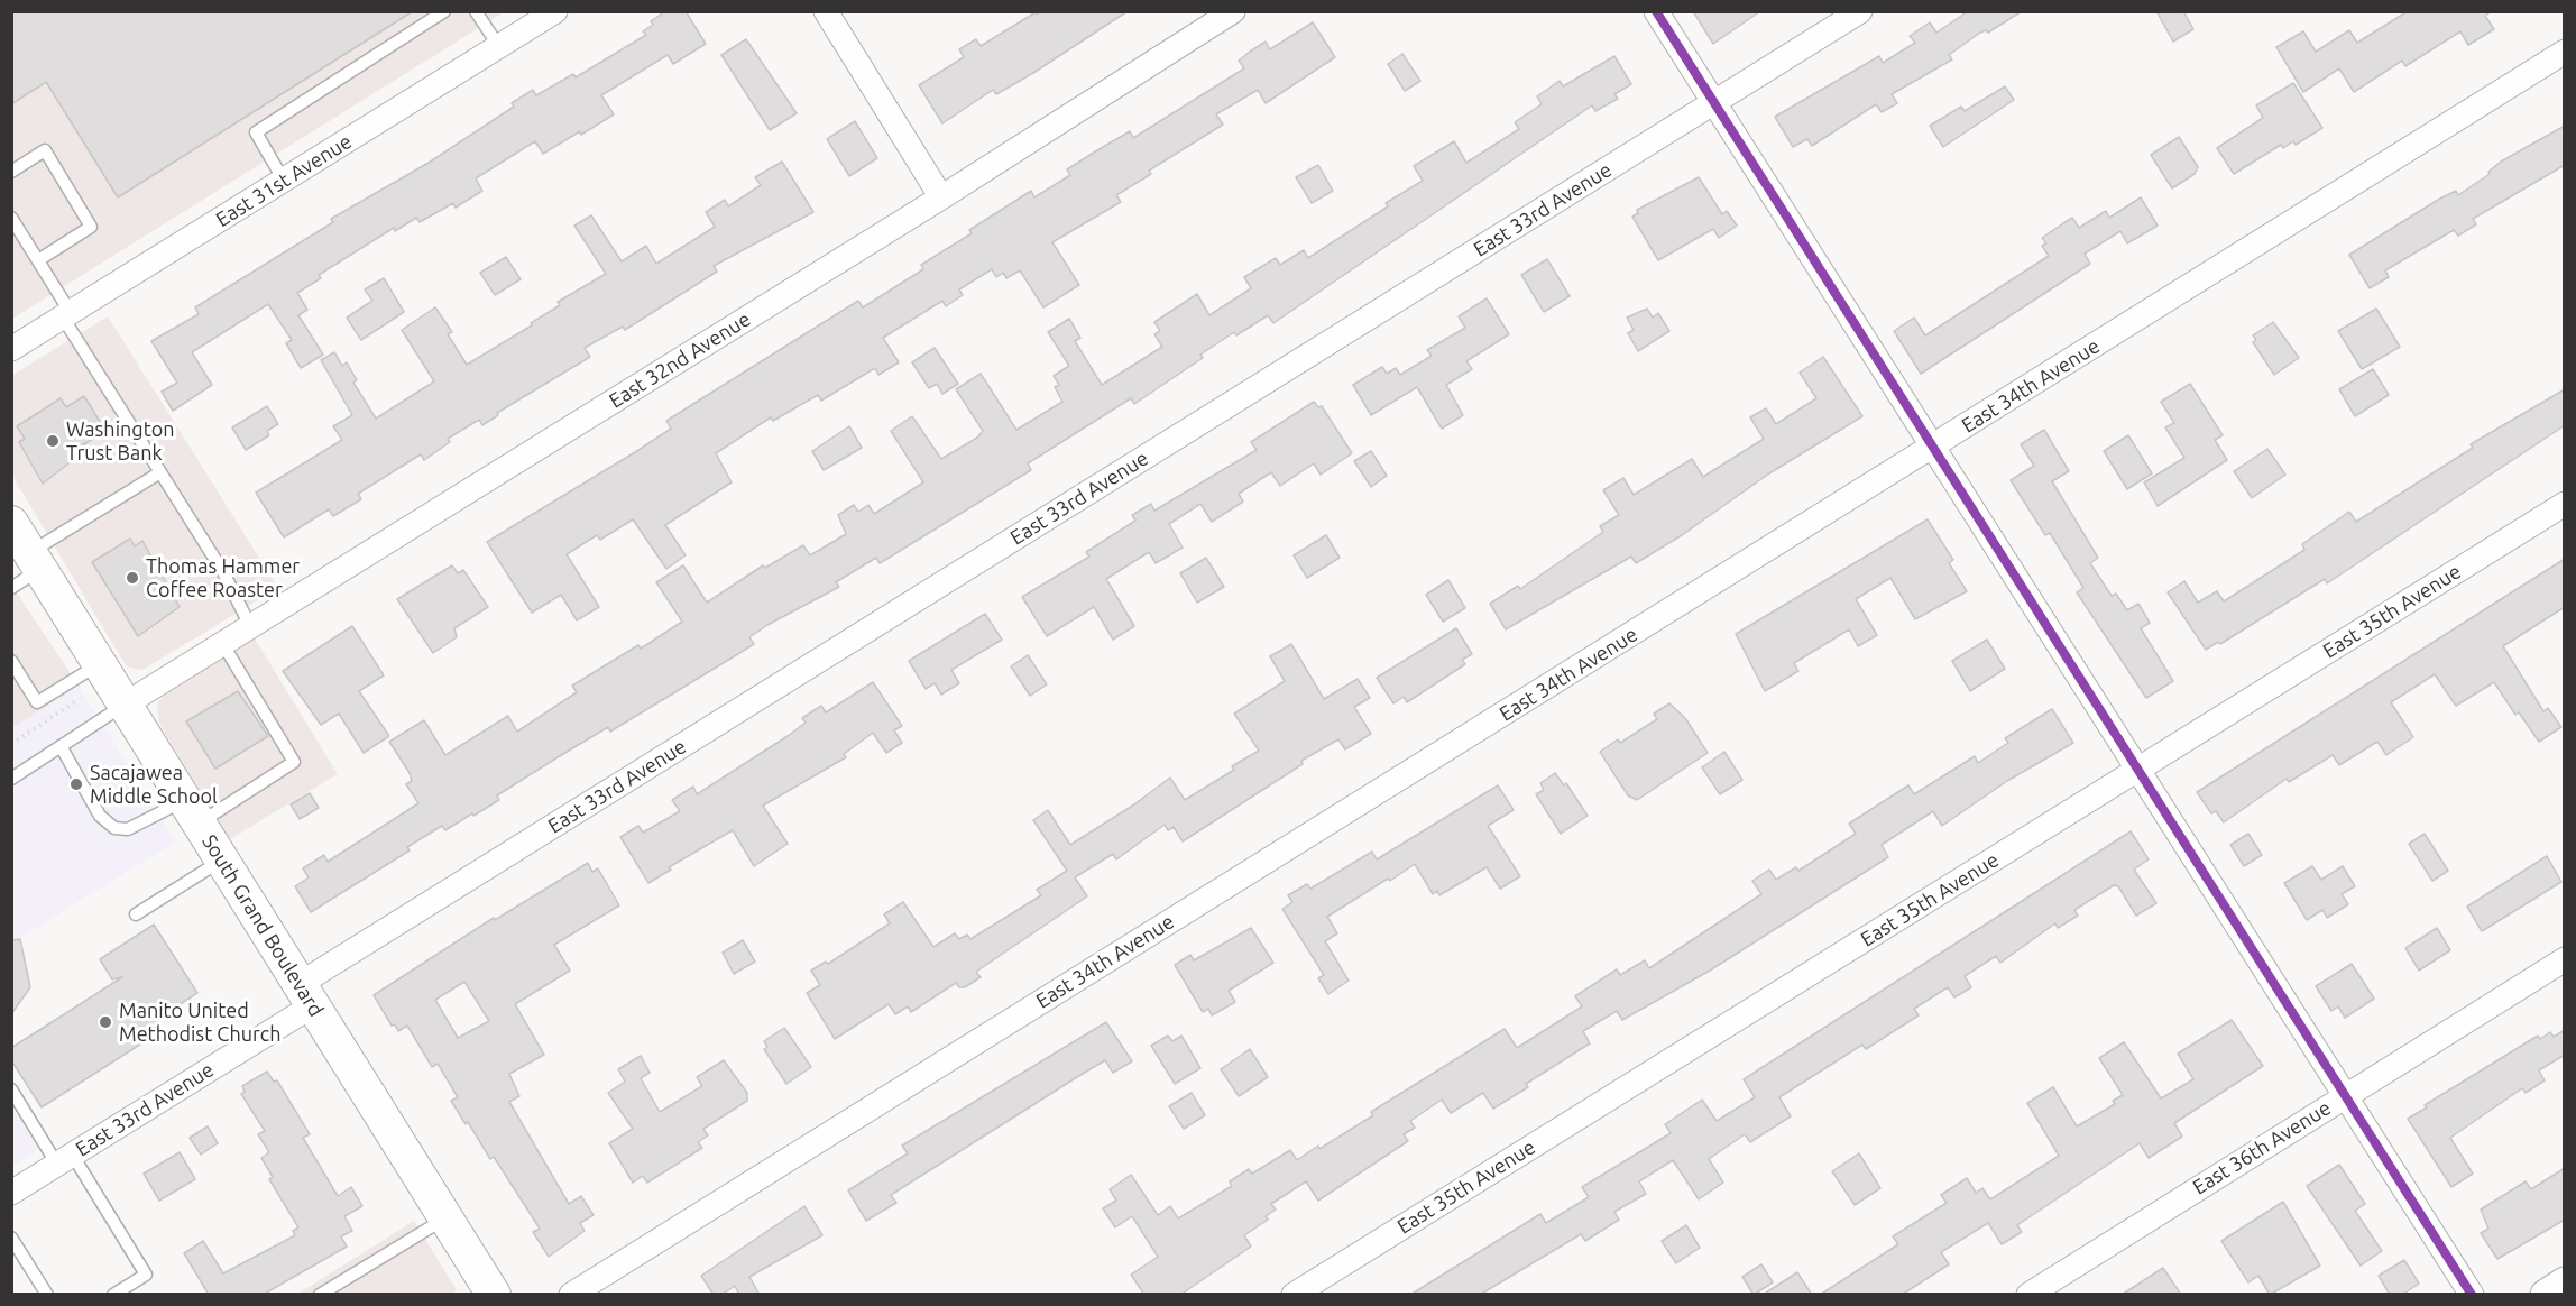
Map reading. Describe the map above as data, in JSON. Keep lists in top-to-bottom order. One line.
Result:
{"streets":{"main road":["South Grand Boulevard"],"street":["East 31st Avenue","East 33rd Avenue","East 32nd Avenue","East 34th Avenue","East 35th Avenue","East 36th Avenue"]},"crossings":[["East 33rd Avenue","South Grand Boulevard"],["East 32nd Avenue","South Grand Boulevard"]],"places":["Washington Trust Bank","Thomas Hammer Coffee Roaster","Sacajawea Middle School","Manito United Methodist Church"]}
